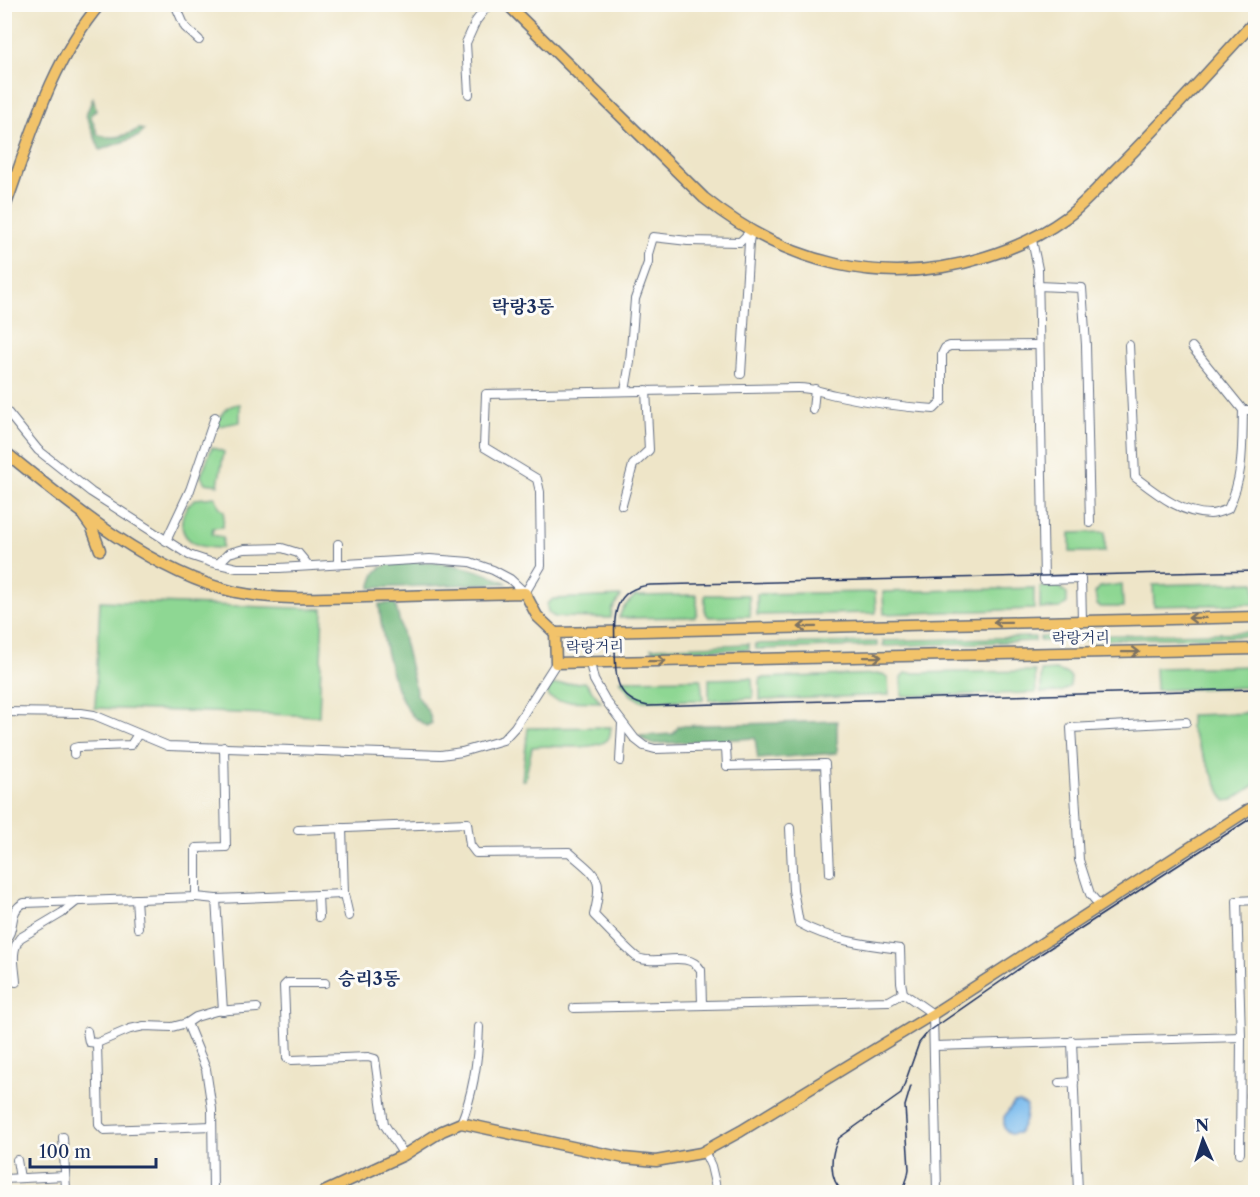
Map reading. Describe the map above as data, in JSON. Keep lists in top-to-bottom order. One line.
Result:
{"streets":{"main road":["락랑거리"]},"districts":["락랑3동","승리3동"],"scale_bar":"100 m","north":"top"}
